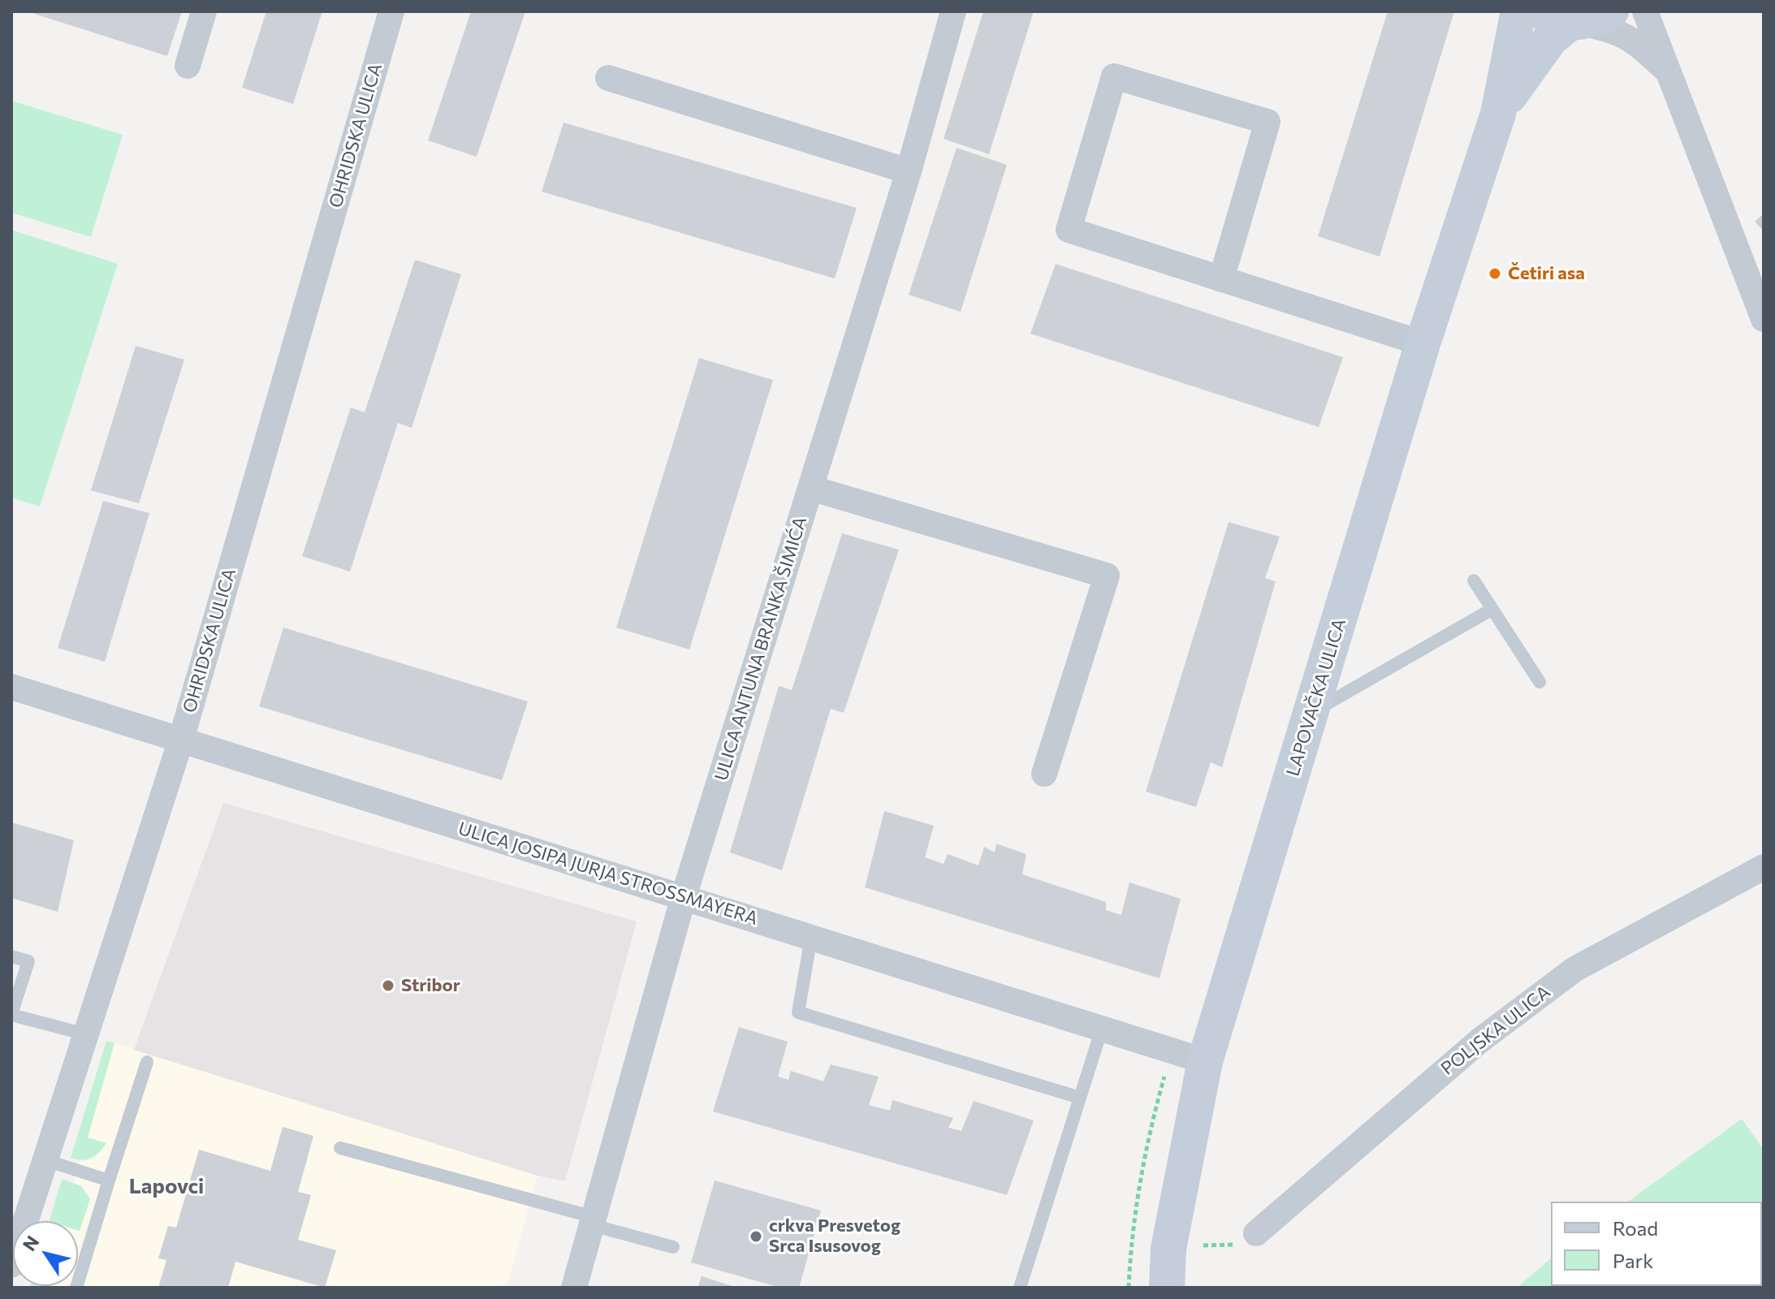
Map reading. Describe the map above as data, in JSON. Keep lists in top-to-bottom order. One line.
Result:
{"streets":{"main road":["LAPOVAČKA ULICA"],"street":["OHRIDSKA ULICA","ULICA ANTUNA BRANKA ŠIMIĆA","ULICA JOSIPA JURJA STROSSMAYERA","POLJSKA ULICA"]},"crossings":[["OHRIDSKA ULICA","ULICA JOSIPA JURJA STROSSMAYERA"],["ULICA ANTUNA BRANKA ŠIMIĆA","ULICA JOSIPA JURJA STROSSMAYERA"],["LAPOVAČKA ULICA","ULICA JOSIPA JURJA STROSSMAYERA"]],"districts":["Lapovci"],"places":["Četiri asa","Stribor","crkva Presvetog Srca Isusovog"],"legend":["Road","Park"],"north":"top left"}
